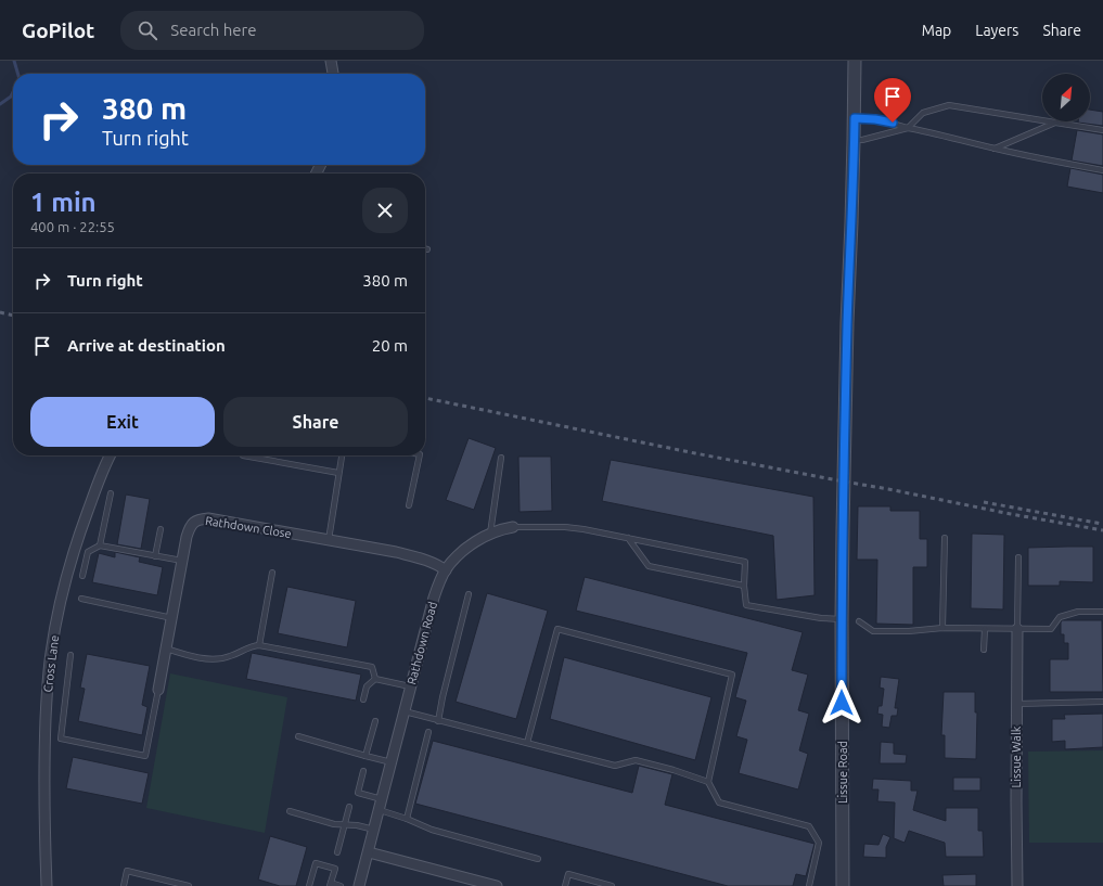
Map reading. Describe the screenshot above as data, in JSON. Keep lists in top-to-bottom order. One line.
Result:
{"streets":{"street":["Rathdown Close","Rathdown Road","Cross Lane","Lissue Walk","Lissue Road"]},"crossings":[["Rathdown Close","Rathdown Road"]],"north":"top right","page":{"header":"GoPilot","search":"Search here","nav":["Map","Layers","Share"],"turn":["380 m","Turn right"],"heading":["1 min","400 m · 22:55"],"list":[{"name":"Turn right","value":"380 m"},{"name":"Arrive at destination","value":"20 m"}],"buttons":["Exit","Share"]}}
